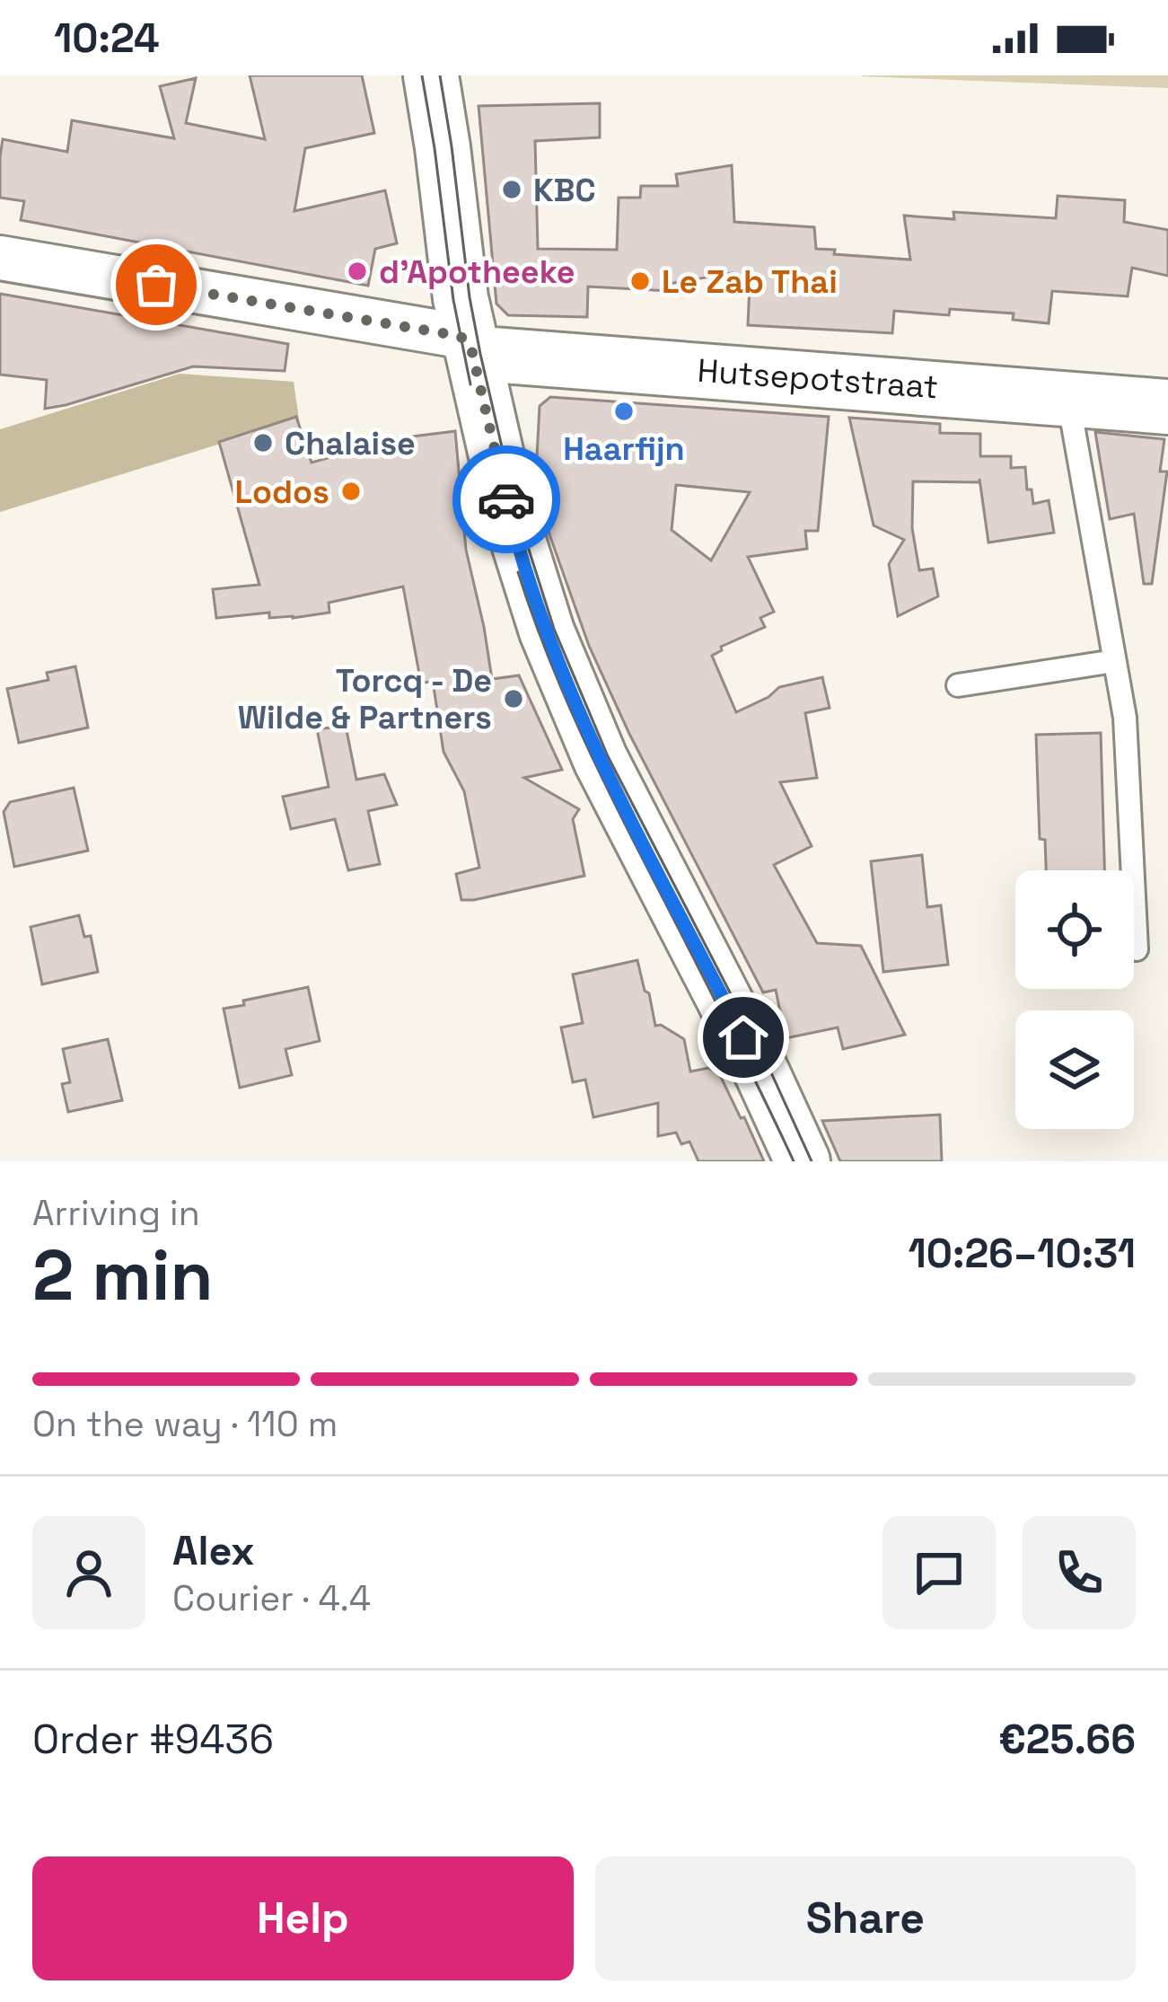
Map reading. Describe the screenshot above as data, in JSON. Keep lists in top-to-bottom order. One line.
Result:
{"streets":{"street":["Hutsepotstraat"]},"places":["KBC","d'Apotheeke","Le Zab Thai","Haarfijn","Chalaise","Lodos","Torcq - De Wilde & Partners"],"page":{"status":"10:24","heading":["2 min","Arriving in","10:26–10:31"],"panel":["Alex","Courier · 4.4","Order #9436","€25.66"],"bar":"On the way · 110 m","buttons":["Help","Share"]}}
